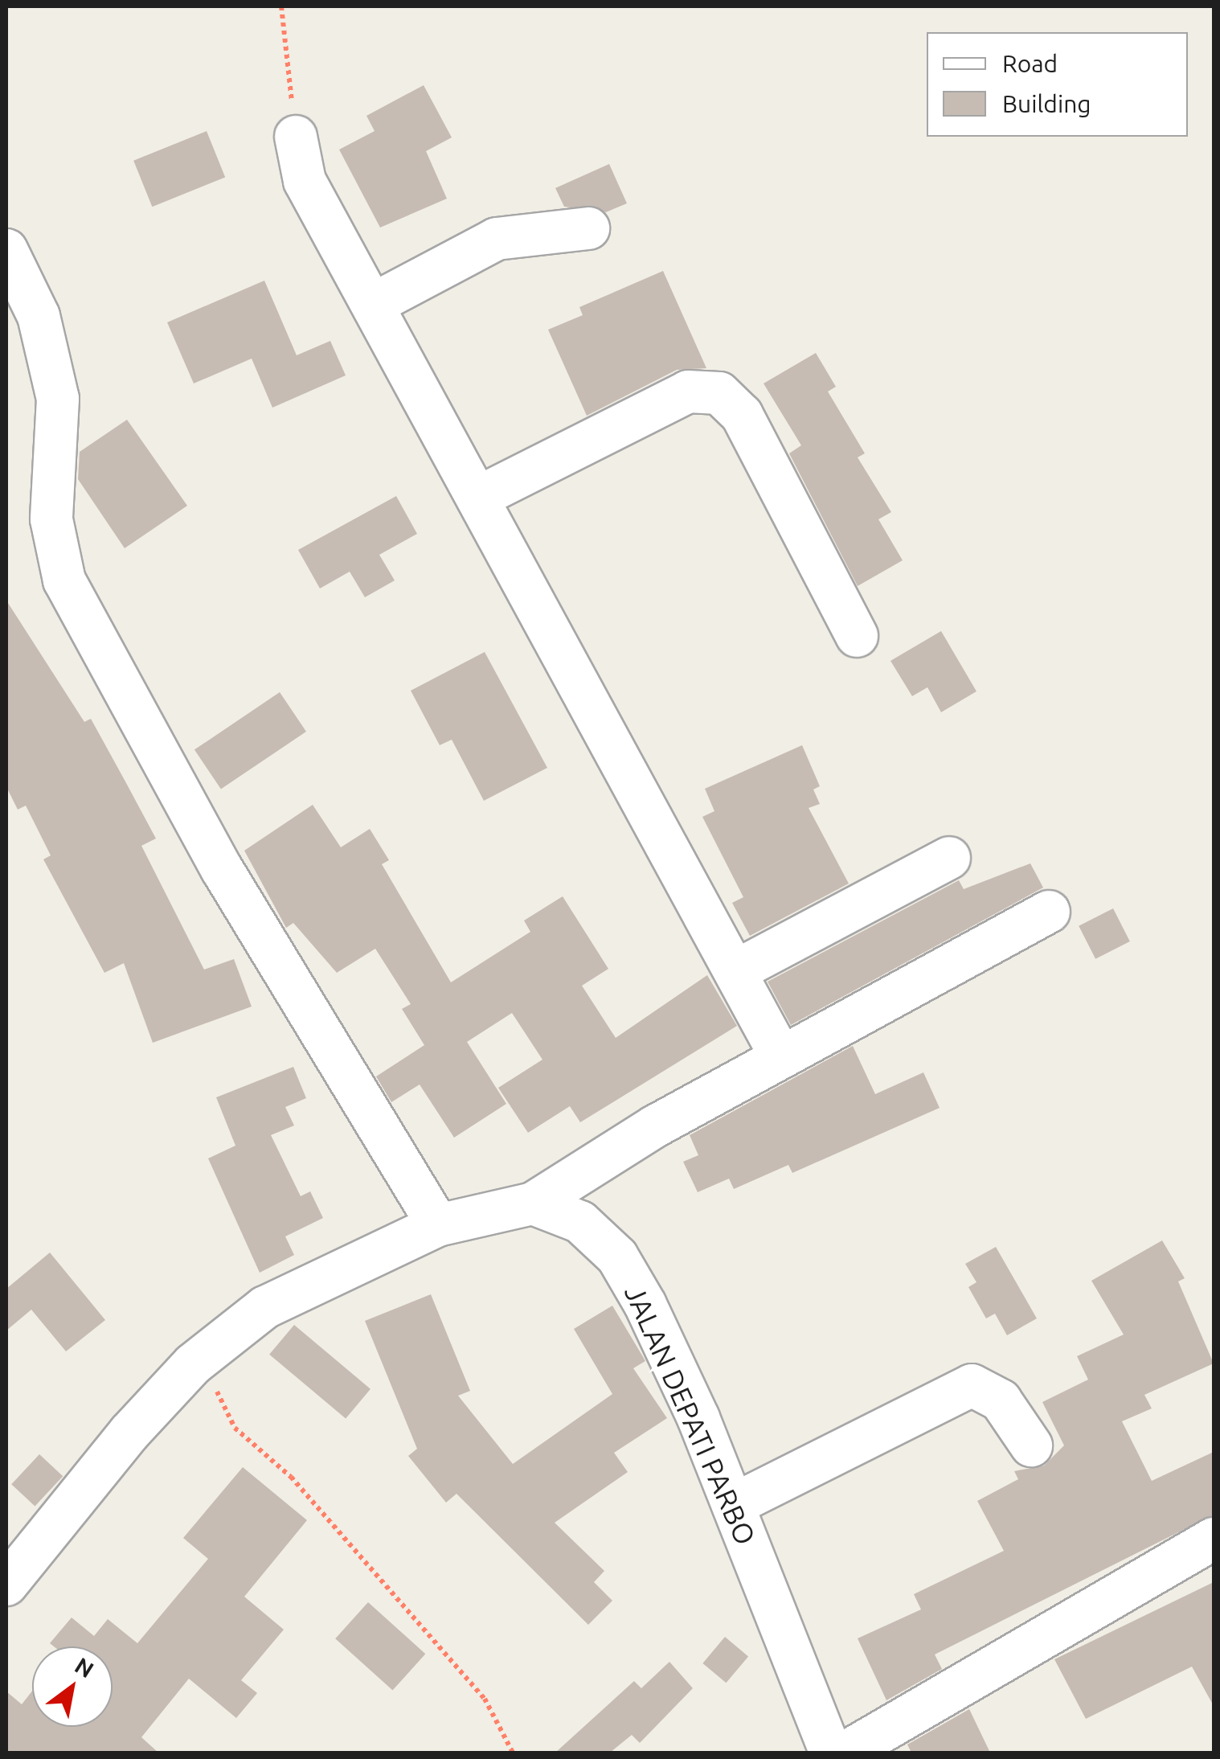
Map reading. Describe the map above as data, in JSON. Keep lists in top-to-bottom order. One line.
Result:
{"streets":{"street":["JALAN DEPATI PARBO"]},"legend":["Road","Building"],"north":"top right"}
